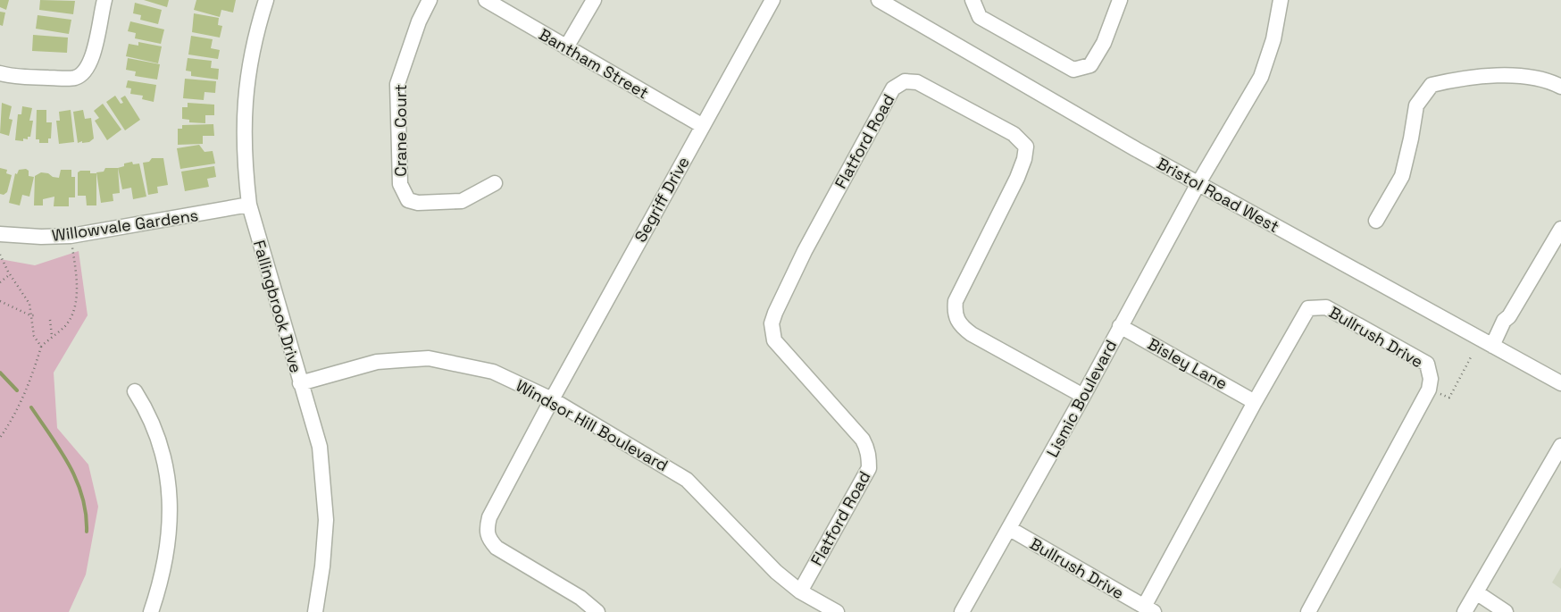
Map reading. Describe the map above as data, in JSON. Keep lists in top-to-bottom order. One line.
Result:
{"streets":{"street":["Bantham Street","Crane Court","Flatford Road","Bristol Road West","Segriff Drive","Willowvale Gardens","Fallingbrook Drive","Bullrush Drive","Bisley Lane","Lismic Boulevard","Windsor Hill Boulevard"]},"crossings":[["Bantham Street","Segriff Drive"],["Flatford Road","Lismic Boulevard"],["Flatford Road","Windsor Hill Boulevard"],["Bristol Road West","Lismic Boulevard"],["Segriff Drive","Windsor Hill Boulevard"],["Willowvale Gardens","Fallingbrook Drive"],["Fallingbrook Drive","Windsor Hill Boulevard"],["Bullrush Drive","Bisley Lane"],["Bullrush Drive","Lismic Boulevard"],["Bisley Lane","Lismic Boulevard"]]}
